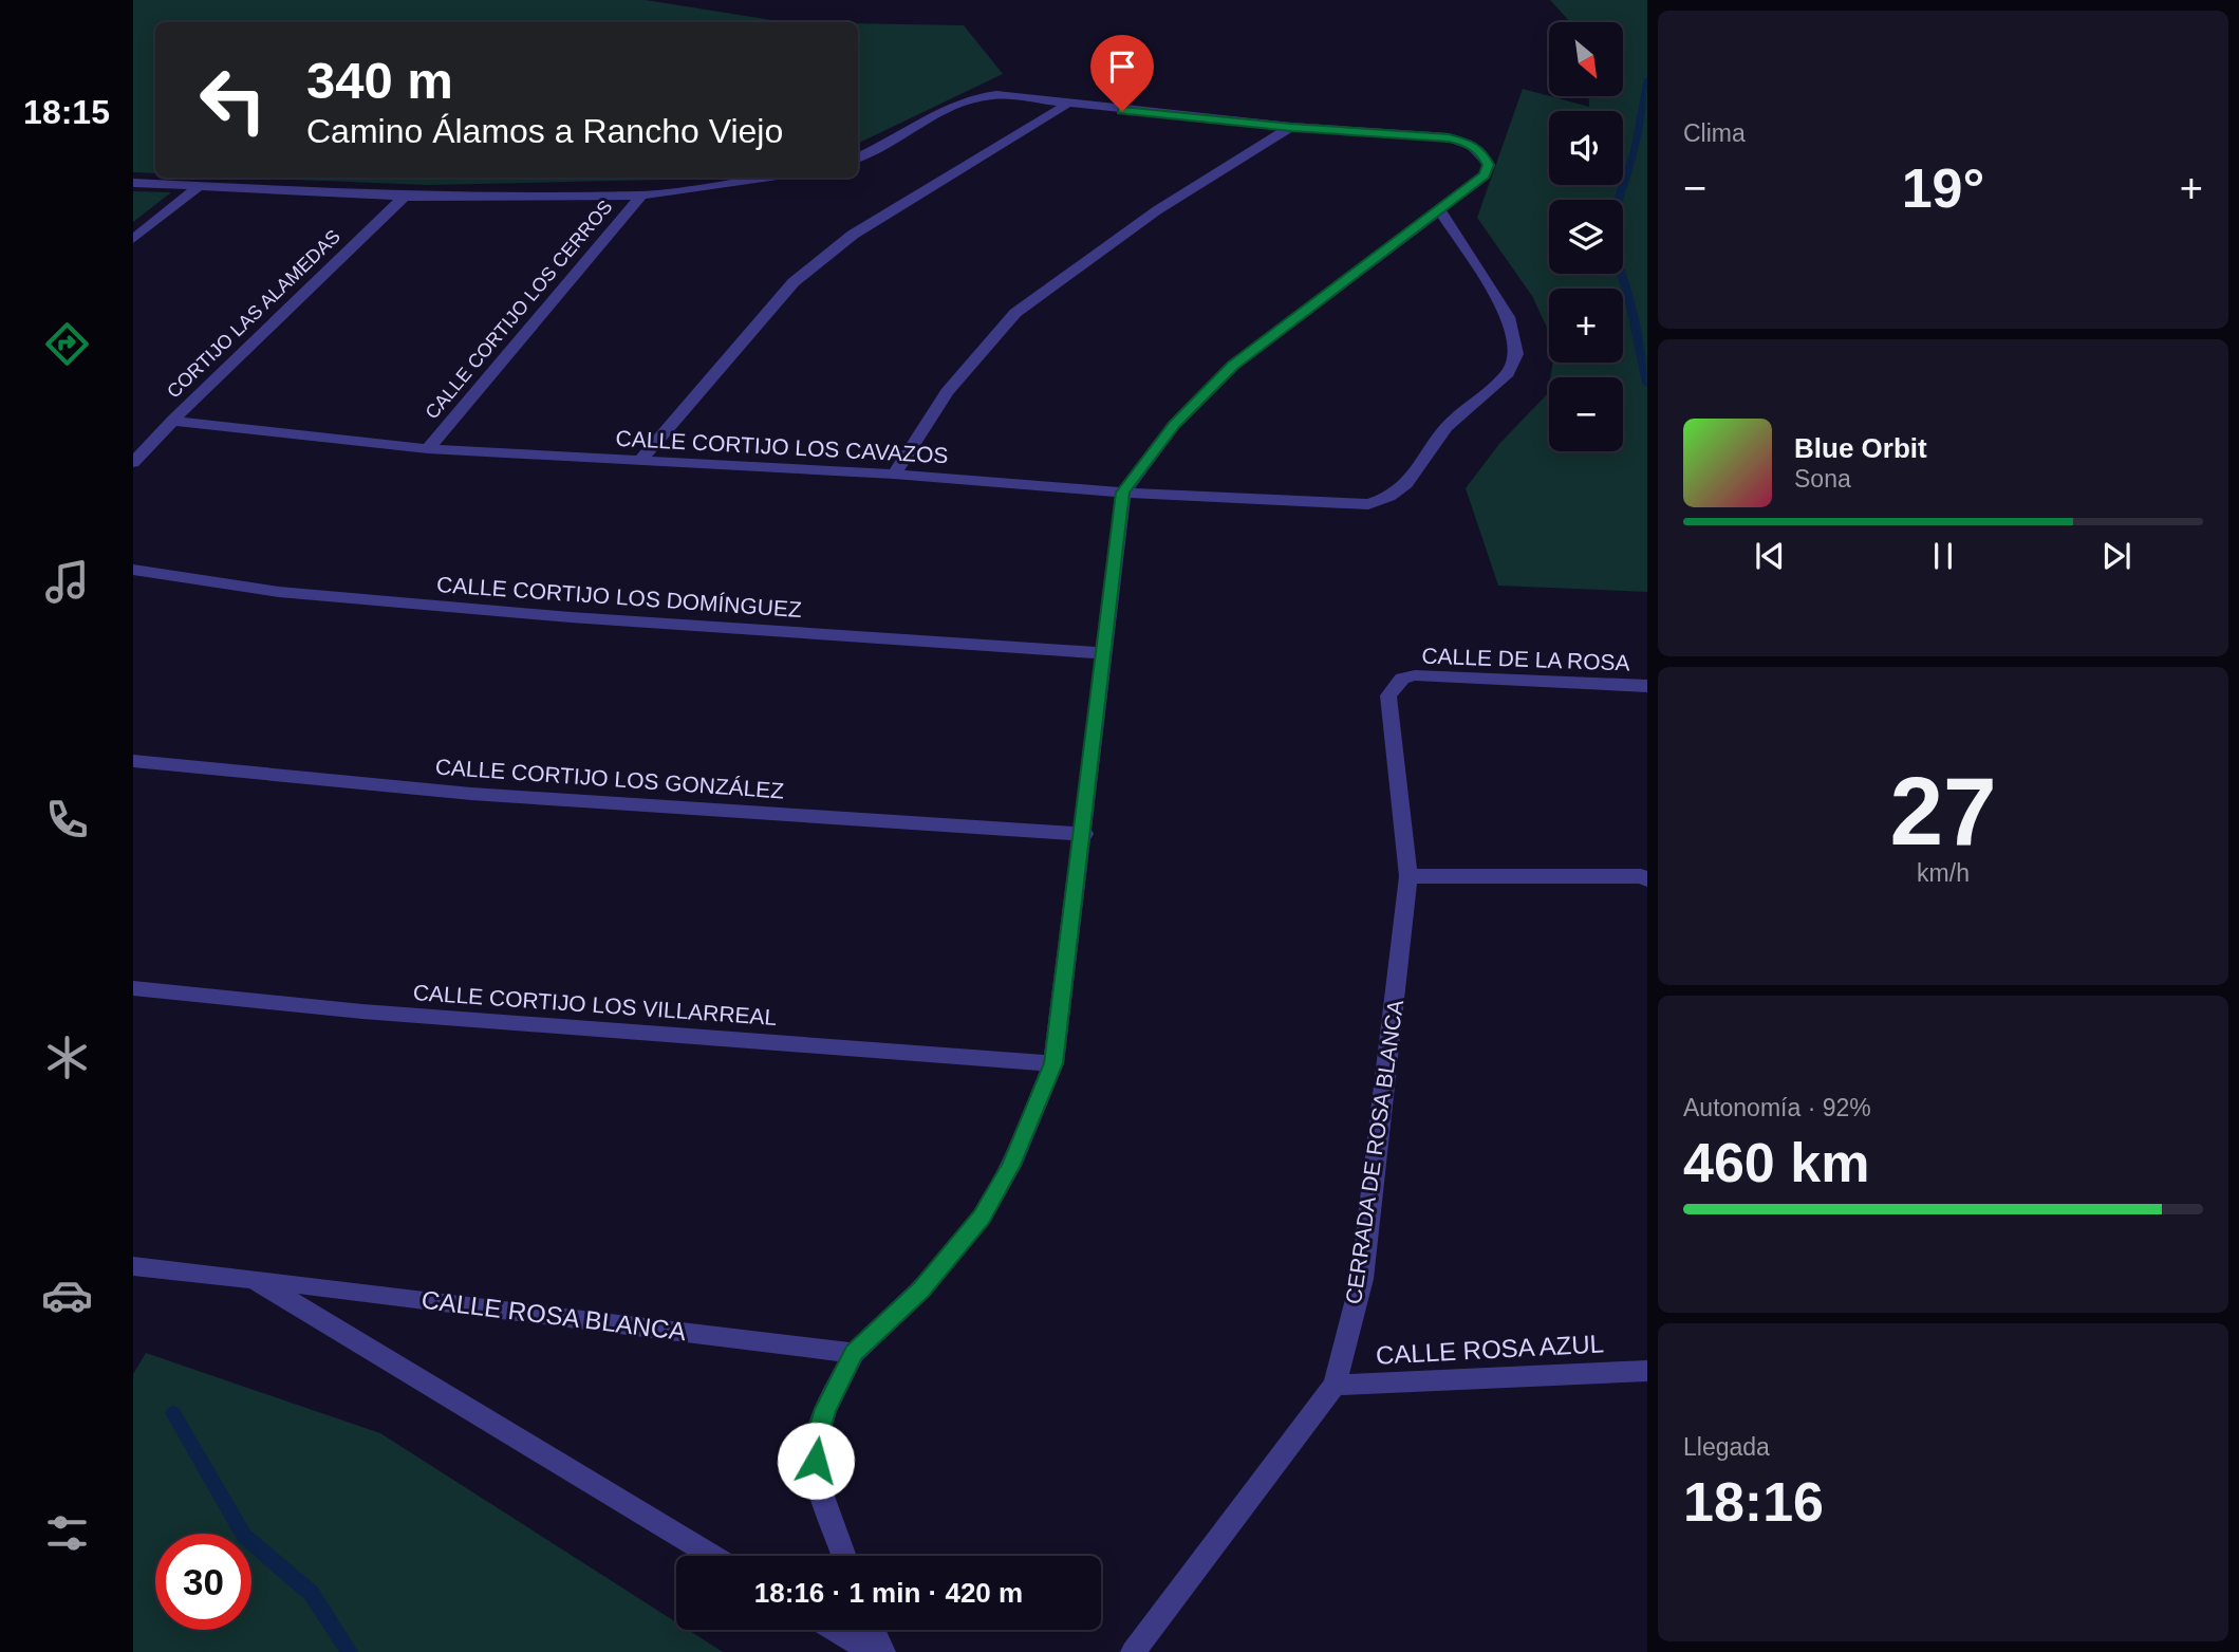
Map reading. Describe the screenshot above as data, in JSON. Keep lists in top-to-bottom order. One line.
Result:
{"streets":{"street":["CALLE CORTIJO LOS CERROS","CORTIJO LAS ALAMEDAS","CALLE CORTIJO LOS CAVAZOS","CALLE CORTIJO LOS DOMÍNGUEZ","CALLE DE LA ROSA","CALLE CORTIJO LOS GONZÁLEZ","CALLE CORTIJO LOS VILLARREAL","CERRADA DE ROSA BLANCA","CALLE ROSA BLANCA","CALLE ROSA AZUL"]},"crossings":[["CALLE CORTIJO LOS CERROS","CALLE CORTIJO LOS CAVAZOS"],["CORTIJO LAS ALAMEDAS","CALLE CORTIJO LOS CAVAZOS"],["CALLE DE LA ROSA","CERRADA DE ROSA BLANCA"],["CERRADA DE ROSA BLANCA","CALLE ROSA AZUL"]],"north":"bottom right","page":{"tabs":"18:15","tile":["Clima",["27","km/h"],["Autonomía · 92%","460 km"],["Llegada","18:16"]],"map_buttons":["+","−"],"turn":["340 m","Camino Álamos a Rancho Viejo"],"heat":["−","19°","+"],"song":["Blue Orbit","Sona"],"limit":"30","trip":"18:16 · 1 min · 420 m"}}
